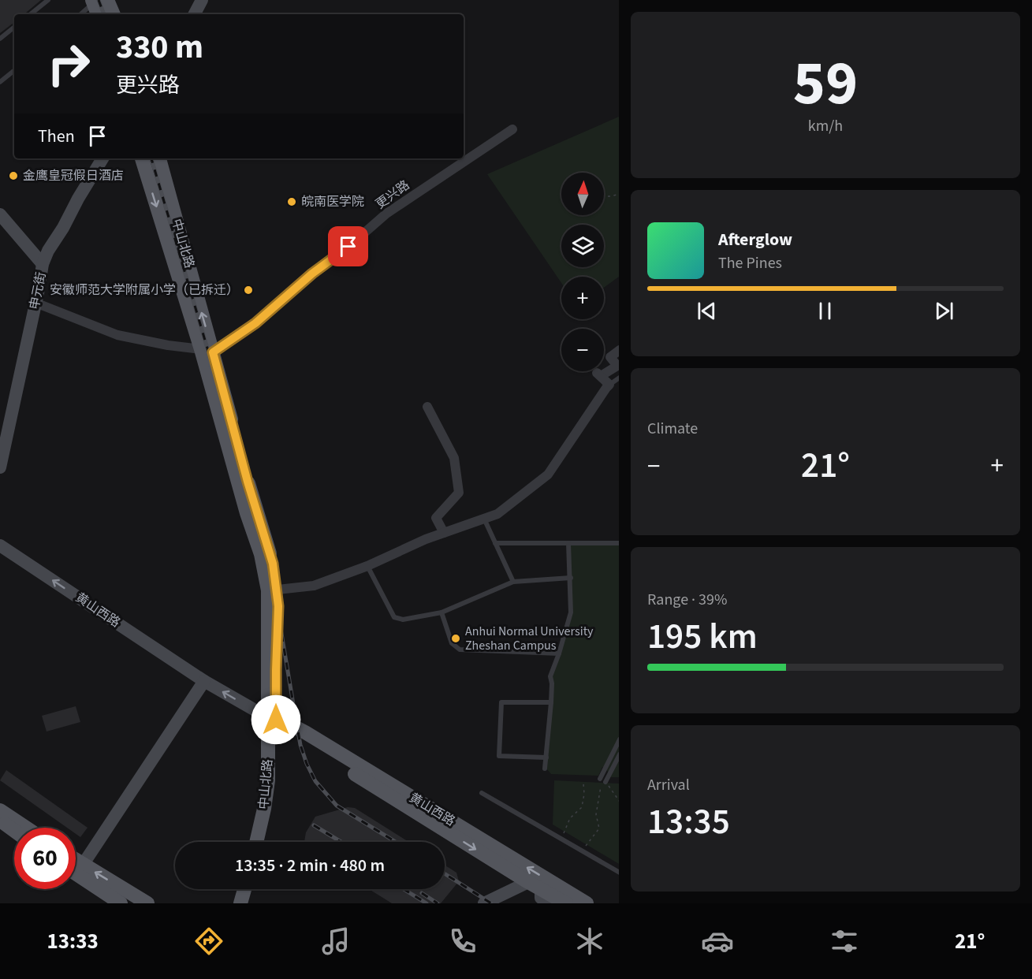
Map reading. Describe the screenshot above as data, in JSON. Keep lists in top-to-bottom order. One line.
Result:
{"streets":{"main road":["中山北路","黄山西路"],"street":["更兴路","申元街"]},"crossings":[["更兴路","中山北路"],["中山北路","黄山西路"]],"places":["金鹰皇冠假日酒店","皖南医学院","安徽师范大学附属小学（已拆迁）","Anhui Normal University Zheshan Campus"],"north":"top","page":{"tile":[["59","km/h"],"Climate",["Range · 39%","195 km"],["Arrival","13:35"]],"turn":["330 m","更兴路"],"then":"Then","map_buttons":["+","−"],"song":["Afterglow","The Pines"],"heat":["−","21°","+"],"limit":"60","trip":"13:35 · 2 min · 480 m","tabs":["13:33","21°"]}}
